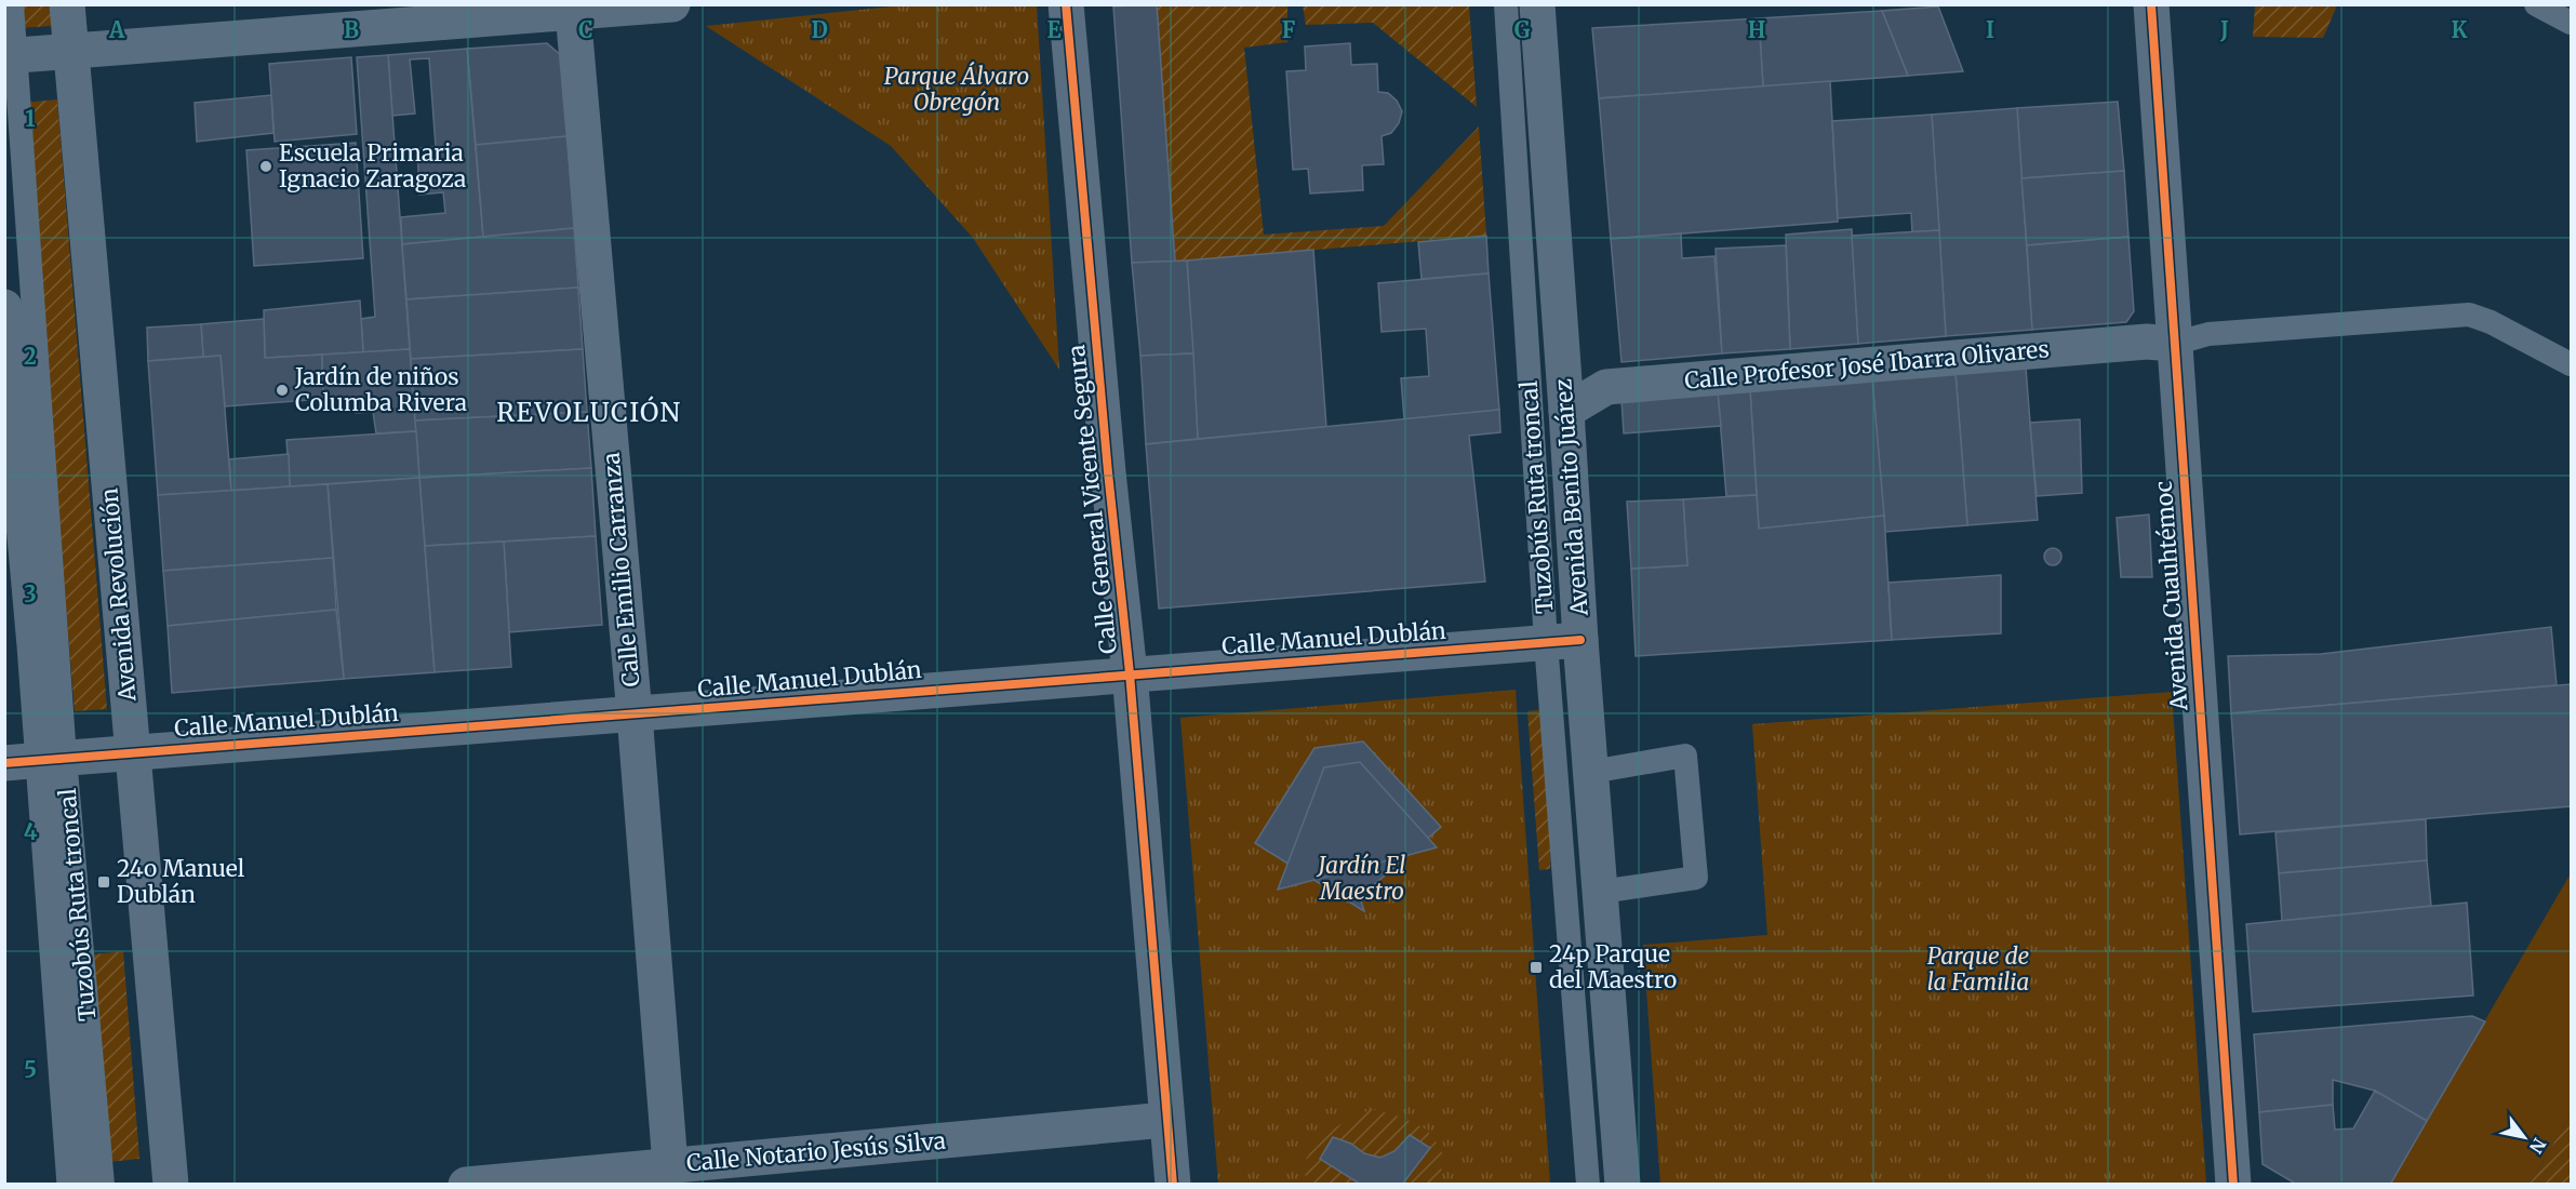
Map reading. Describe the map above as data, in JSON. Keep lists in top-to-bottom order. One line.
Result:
{"streets":{"street":["Calle Profesor José Ibarra Olivares","Avenida Benito Juárez","Calle General Vicente Segura","Calle Emilio Carranza","Avenida Revolución","Avenida Cuauhtémoc","Calle Manuel Dublán","Calle Notario Jesús Silva"],"lane":["Tuzobús Ruta troncal"]},"crossings":[["Calle Profesor José Ibarra Olivares","Avenida Benito Juárez"],["Calle Profesor José Ibarra Olivares","Avenida Cuauhtémoc"],["Tuzobús Ruta troncal","Calle Manuel Dublán"],["Avenida Benito Juárez","Calle Manuel Dublán"],["Calle General Vicente Segura","Calle Manuel Dublán"],["Calle General Vicente Segura","Calle Notario Jesús Silva"],["Calle Emilio Carranza","Calle Manuel Dublán"],["Calle Emilio Carranza","Calle Notario Jesús Silva"],["Avenida Revolución","Calle Manuel Dublán"]],"districts":["REVOLUCIÓN"],"parks":["Parque Álvaro Obregón","Jardín El Maestro","Parque de la Familia"],"places":{"other":["Escuela Primaria Ignacio Zaragoza","Jardín de niños Columba Rivera"],"transit":["24o Manuel Dublán","24p Parque del Maestro"]},"north":"bottom right","grid":{"columns":["A","B","C","D","E","F","G","H","I","J","K"],"rows":["1","2","3","4","5"]}}
